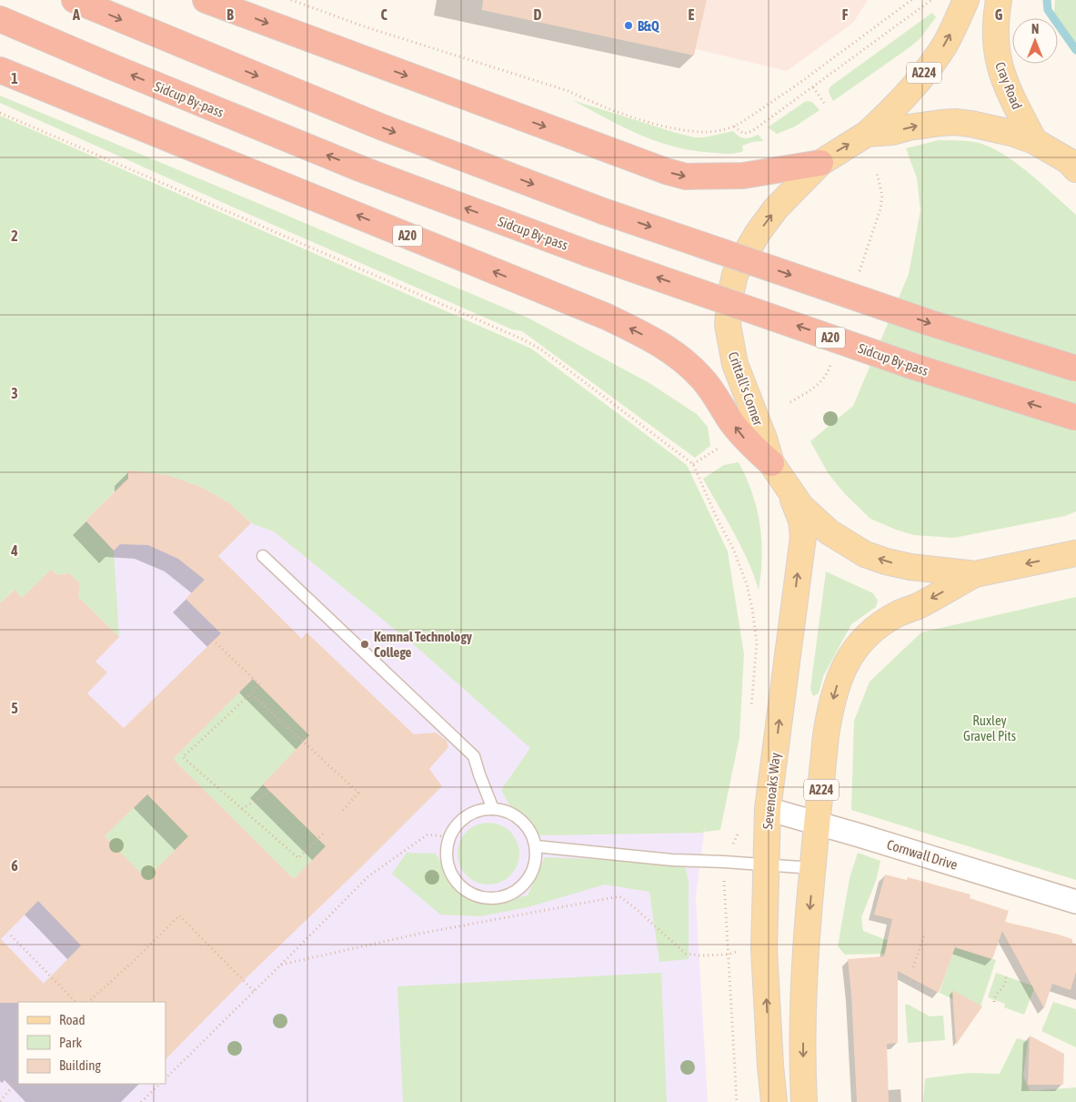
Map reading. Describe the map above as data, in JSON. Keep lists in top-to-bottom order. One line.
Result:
{"streets":{"highway":["Sidcup By-pass","A20"],"main road":["A224","Cray Road","Crittall's Corner","Sevenoaks Way"],"street":["Cornwall Drive"]},"crossings":[["A224","Crittall's Corner"],["A224","Cornwall Drive"],["Cray Road","Crittall's Corner"],["A20","Crittall's Corner"],["Crittall's Corner","Sevenoaks Way"],["Sevenoaks Way","Cornwall Drive"]],"parks":["Ruxley Gravel Pits"],"places":["B&Q","Kemnal Technology College"],"legend":["Road","Park","Building"],"north":"top","grid":{"columns":["A","B","C","D","E","F","G"],"rows":["1","2","3","4","5","6"]}}
